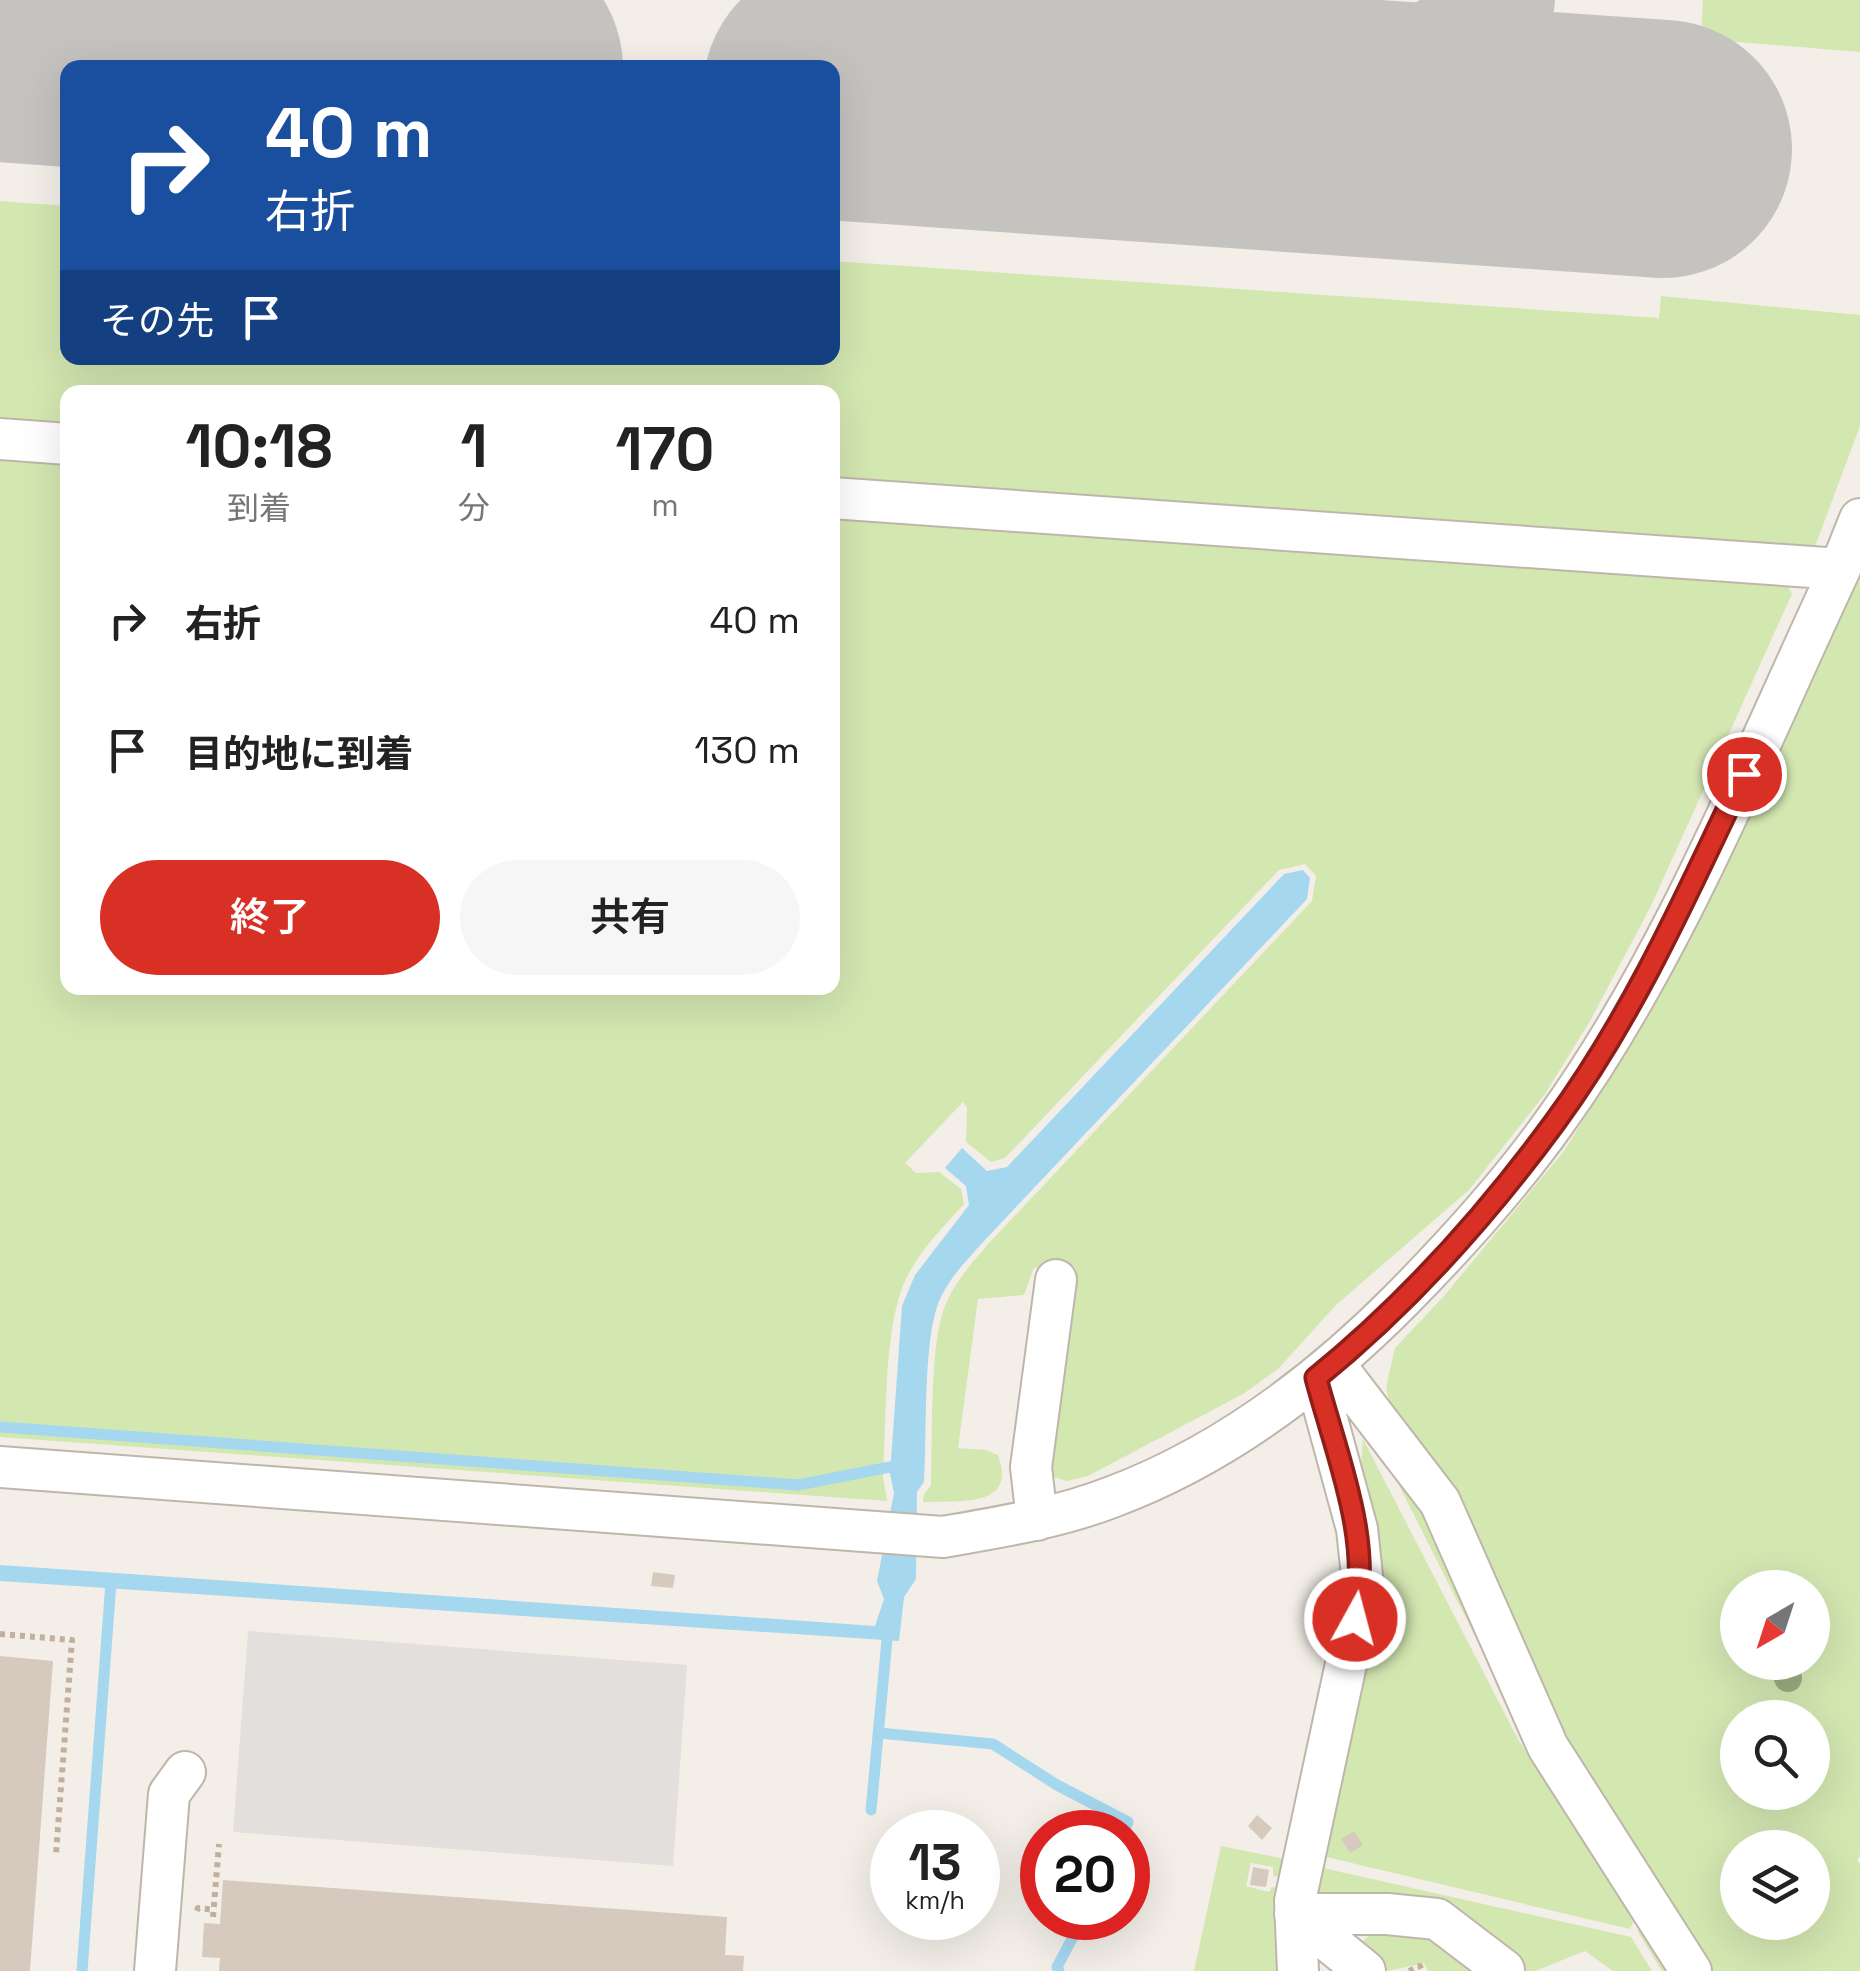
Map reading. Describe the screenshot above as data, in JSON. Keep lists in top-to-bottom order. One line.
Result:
{"north":"bottom left","page":{"turn":["40 m","右折"],"then":"その先","eta":["10:18","到着","1","分","170","m"],"list":[{"name":"右折","value":"40 m"},{"name":"目的地に到着","value":"130 m"}],"buttons":["終了","共有"],"speed":"13 km/h","limit":"20"}}
